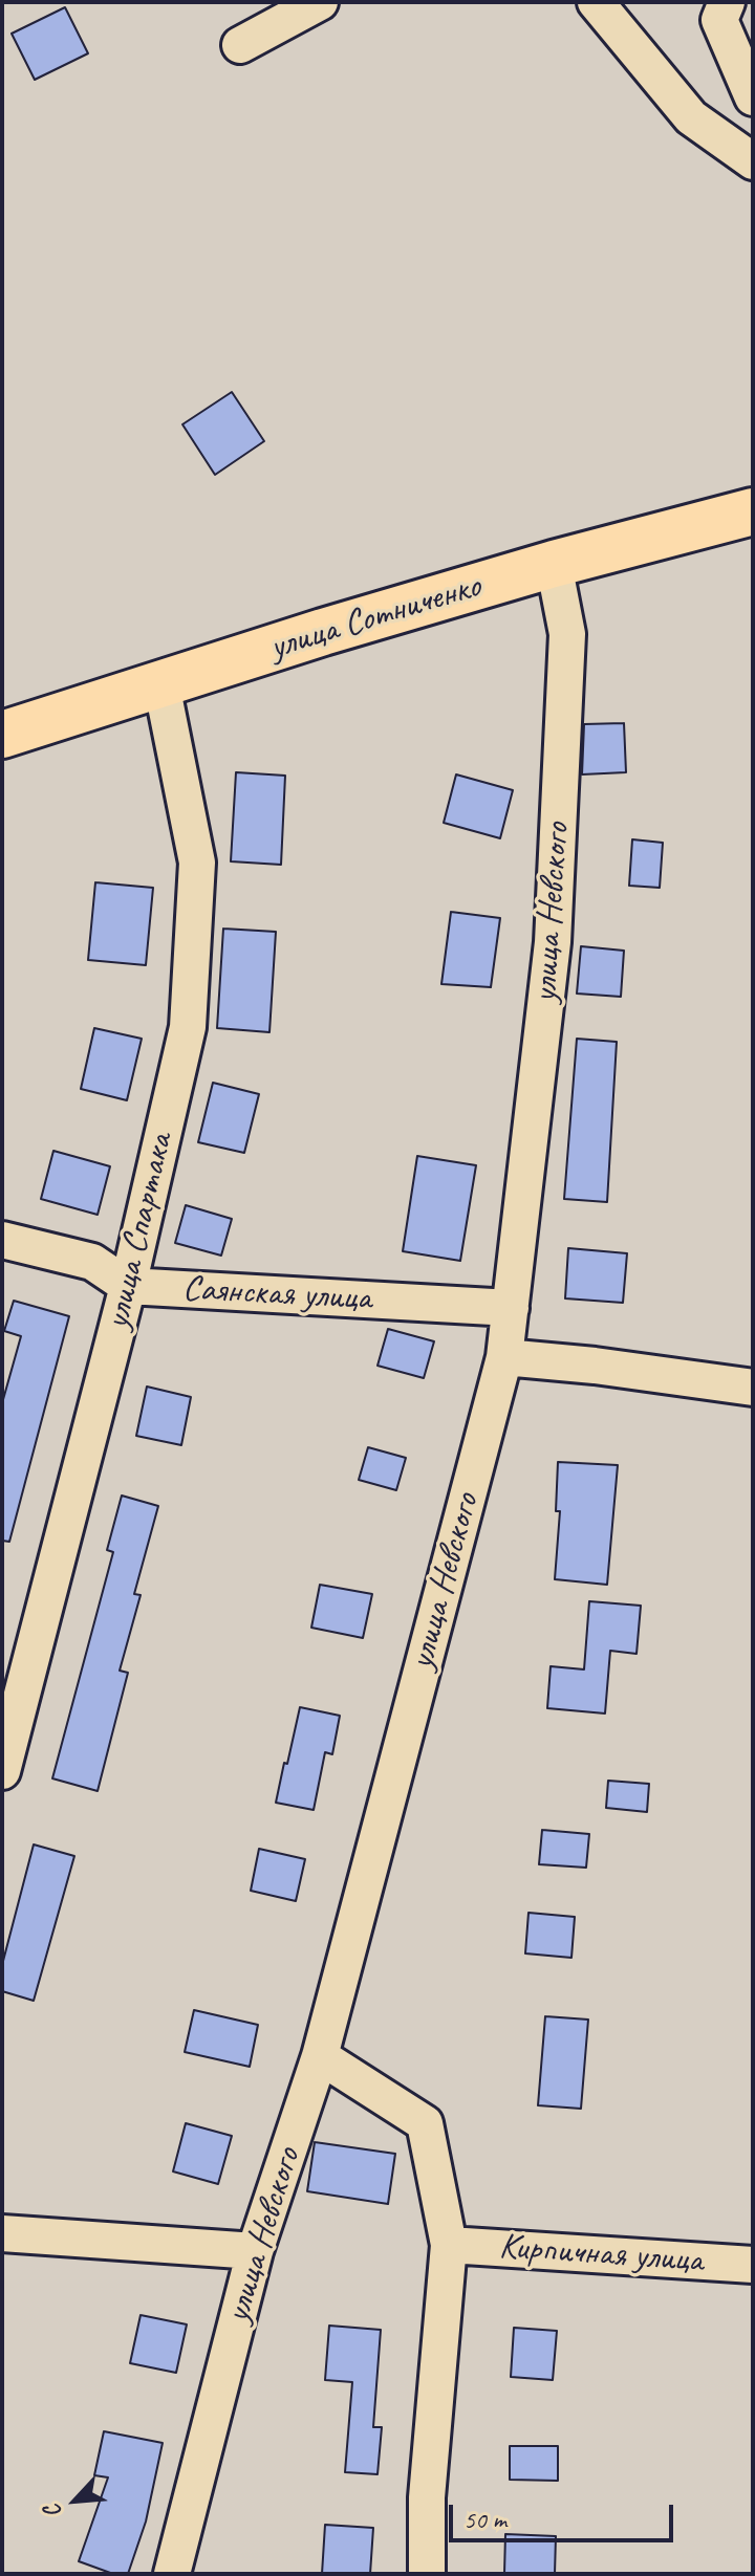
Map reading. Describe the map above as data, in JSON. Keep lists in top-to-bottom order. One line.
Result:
{"streets":{"main road":["улица Сотниченко"],"street":["улица Невского","улица Спартака","Саянская улица","Кирпичная улица"]},"crossings":[["улица Сотниченко","улица Невского"],["улица Сотниченко","улица Спартака"],["улица Невского","Саянская улица"],["улица Спартака","Саянская улица"]],"scale_bar":"50 m","north":"bottom left"}
